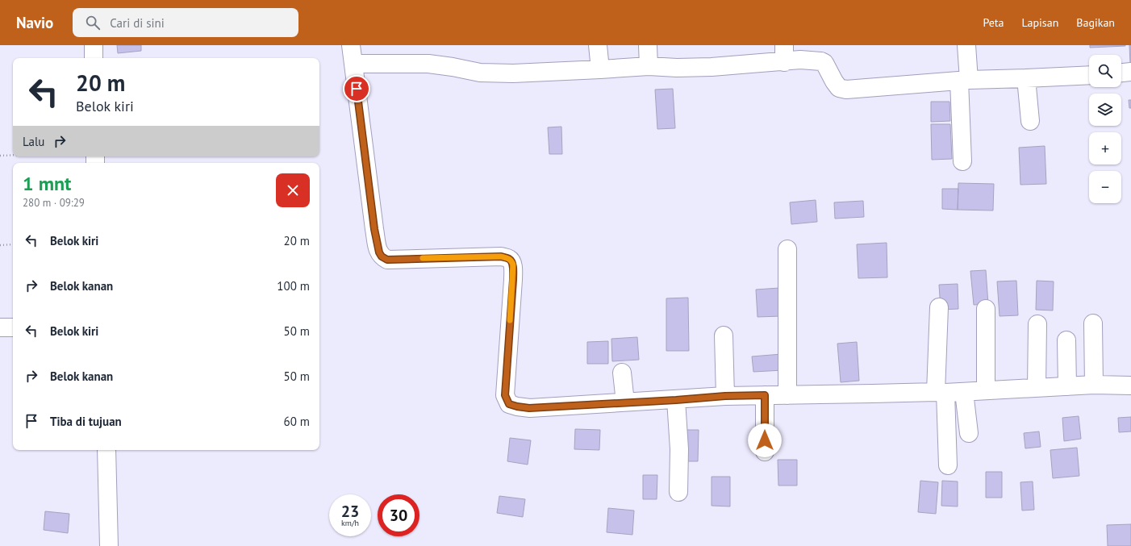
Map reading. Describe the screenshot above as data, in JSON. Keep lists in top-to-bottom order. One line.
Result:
{"page":{"header":"Navio","search":"Cari di sini","nav":["Peta","Lapisan","Bagikan"],"map_buttons":["+","−"],"turn":["20 m","Belok kiri"],"then":"Lalu","heading":["1 mnt","280 m · 09:29"],"list":[{"name":"Belok kiri","value":"20 m"},{"name":"Belok kanan","value":"100 m"},{"name":"Belok kiri","value":"50 m"},{"name":"Belok kanan","value":"50 m"},{"name":"Tiba di tujuan","value":"60 m"}],"speed":"23 km/h","limit":"30"}}
